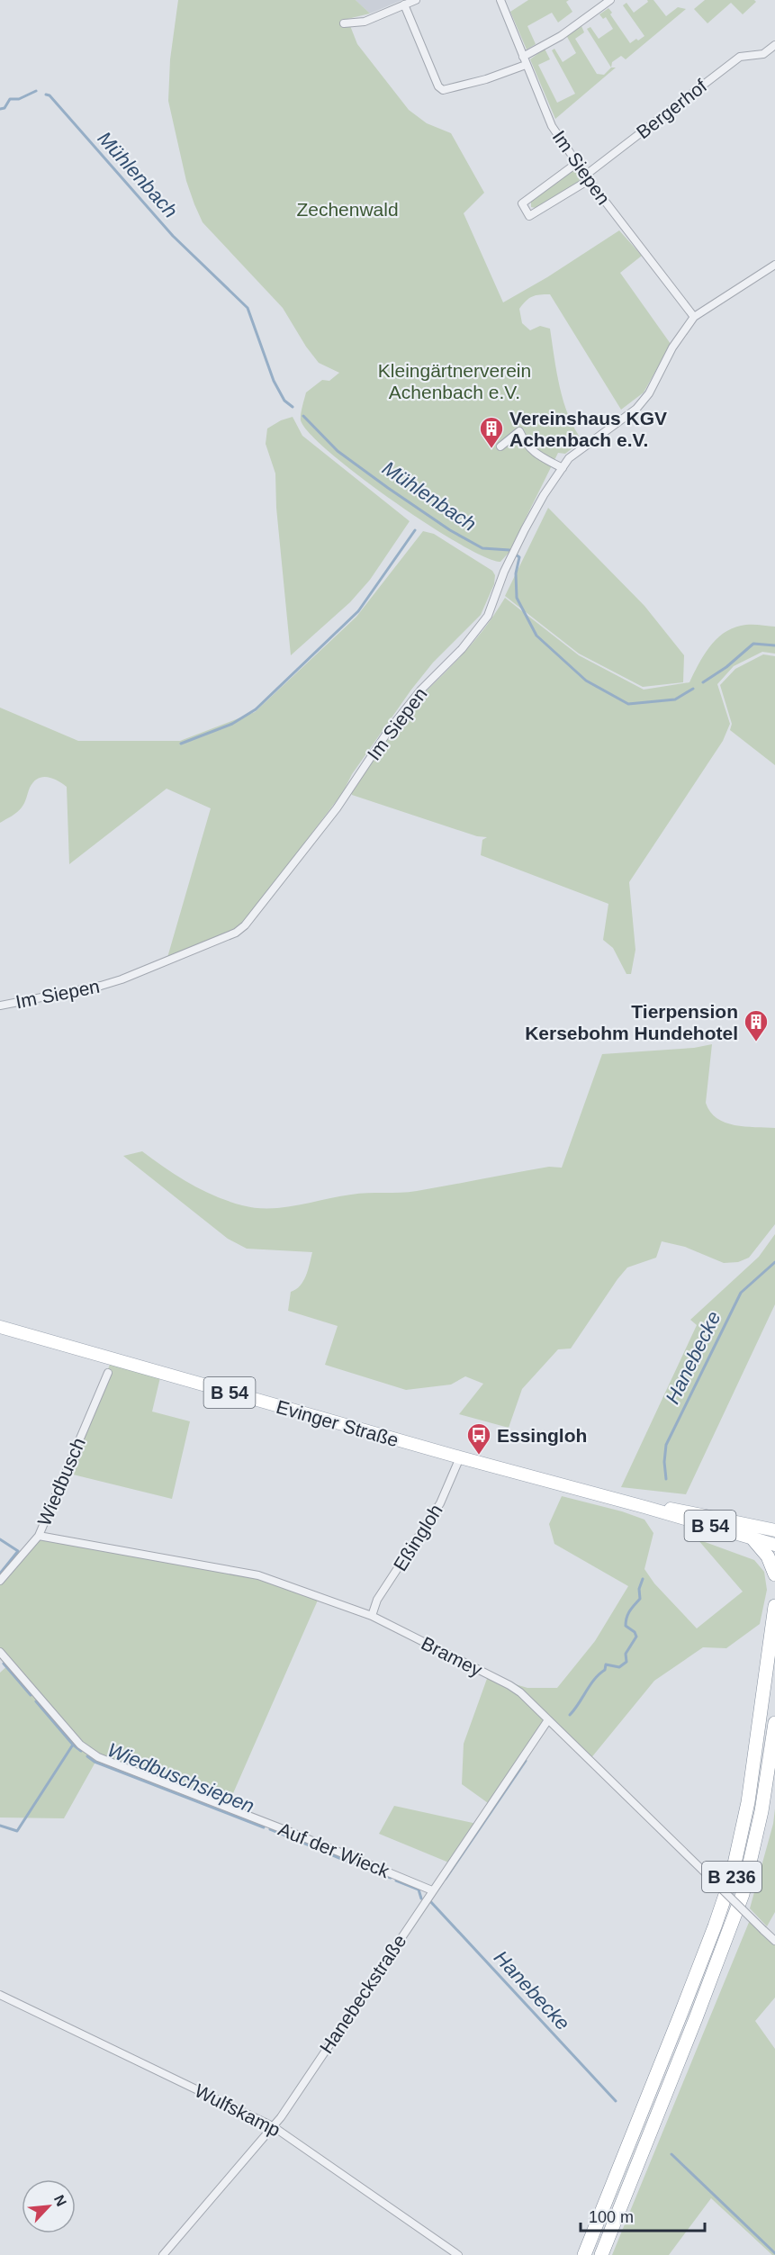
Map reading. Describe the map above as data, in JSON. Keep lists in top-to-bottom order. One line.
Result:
{"streets":{"highway":["B 236"],"main road":["B 54","Evinger Straße"],"street":["Bergerhof","Im Siepen","Wiedbusch","Eßingloh","Bramey","Auf der Wieck","Hanebeckstraße","Wulfskamp"]},"crossings":[["Bergerhof","Im Siepen"],["B 54","Evinger Straße"],["Evinger Straße","Eßingloh"],["Wiedbusch","Bramey"],["Eßingloh","Bramey"],["Bramey","Hanebeckstraße"],["Auf der Wieck","Hanebeckstraße"],["Hanebeckstraße","Wulfskamp"]],"water":["Mühlenbach","Hanebecke","Wiedbuschsiepen"],"parks":["Zechenwald","Kleingärtnerverein Achenbach e.V."],"places":{"building":["Vereinshaus KGV Achenbach e.V.","Tierpension Kersebohm Hundehotel"],"bus stop":["Essingloh"]},"scale_bar":"100 m","north":"top right"}
